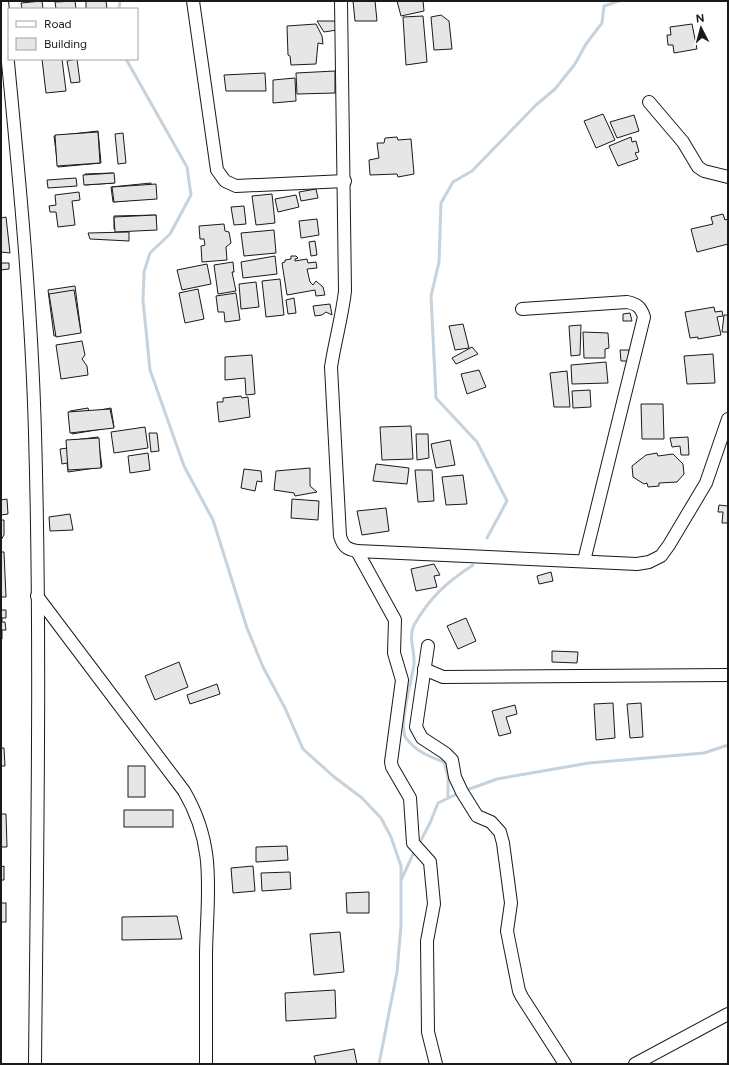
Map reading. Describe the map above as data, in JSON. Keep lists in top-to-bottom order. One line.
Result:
{"legend":["Road","Building"],"north":"top"}
